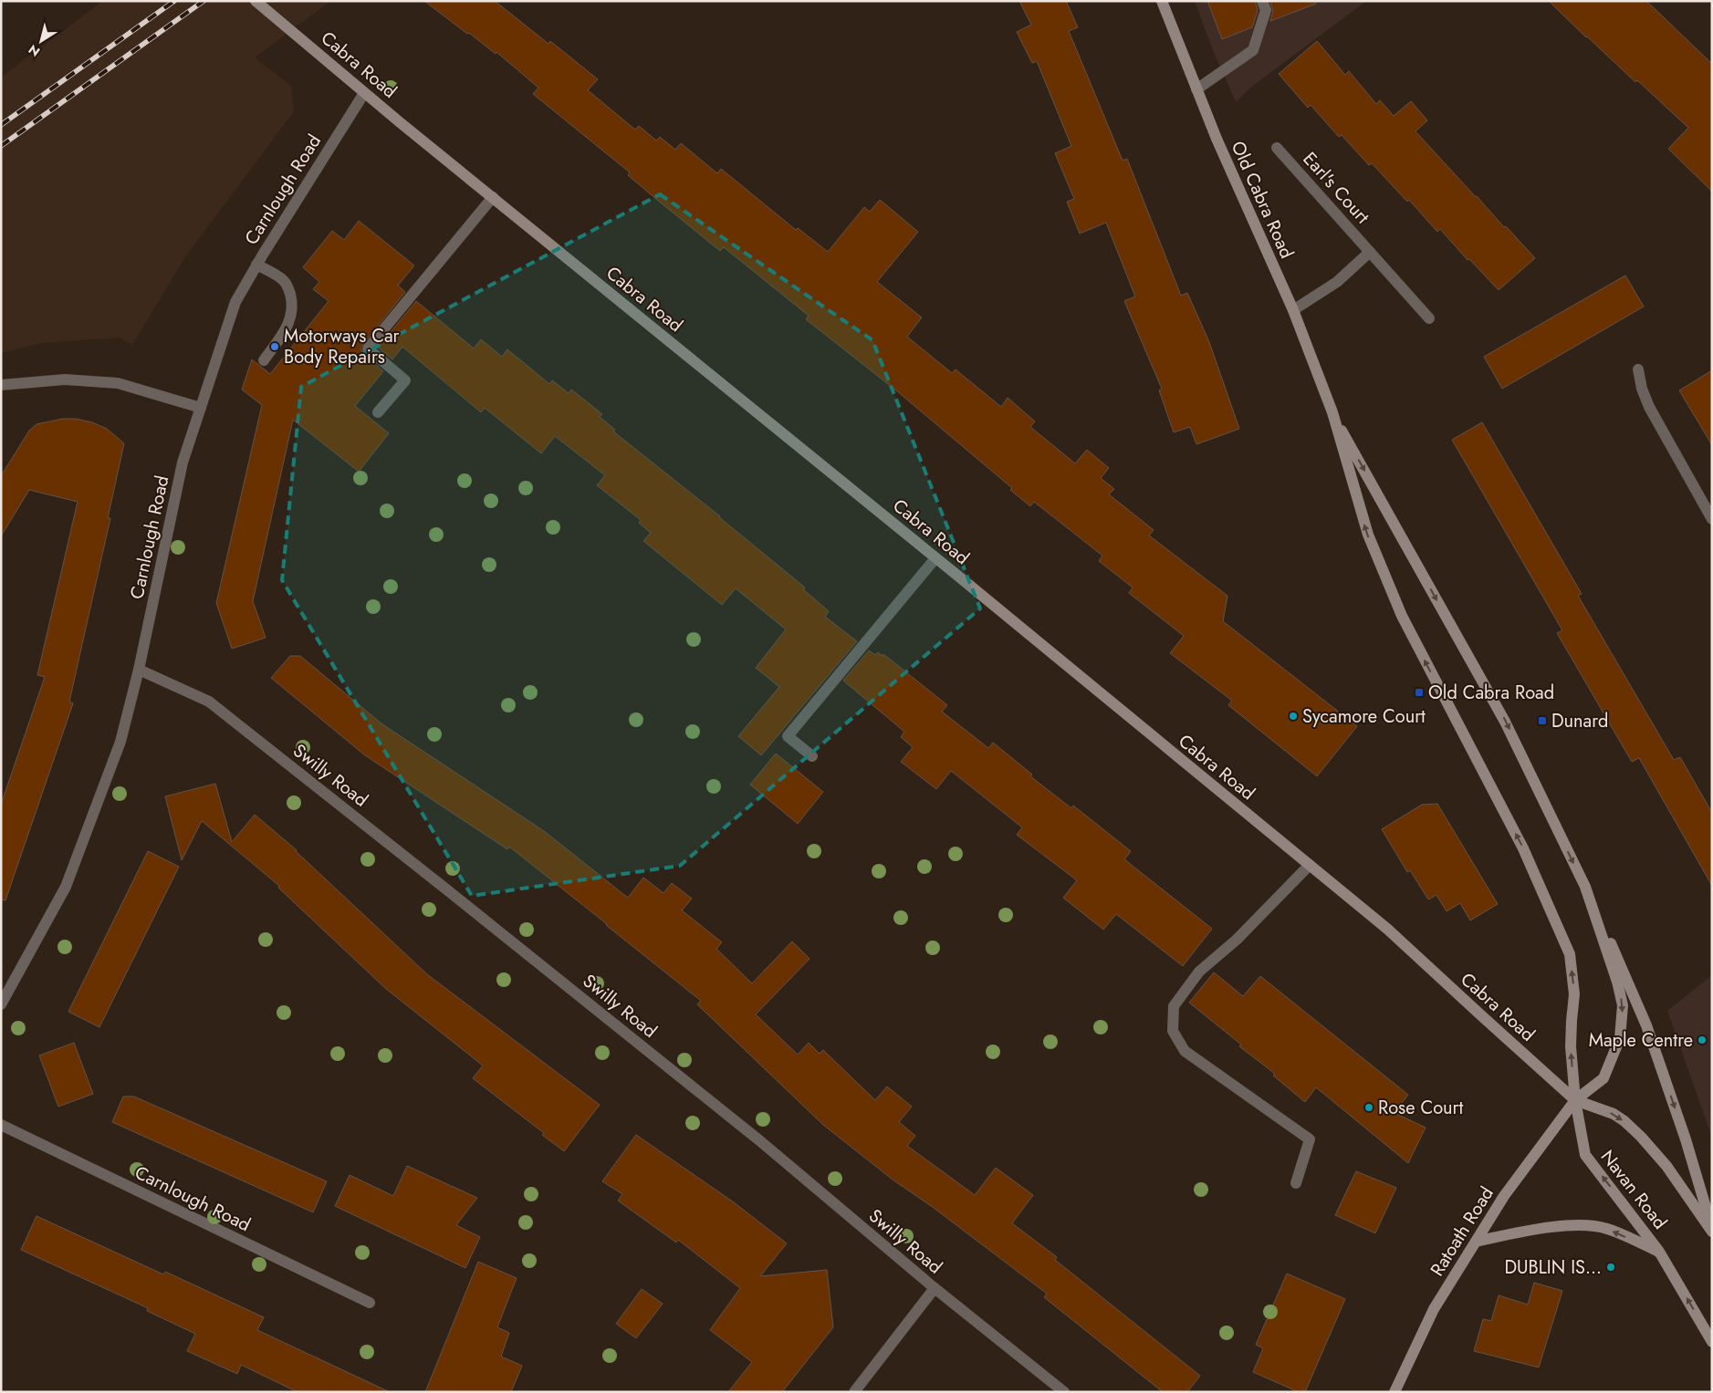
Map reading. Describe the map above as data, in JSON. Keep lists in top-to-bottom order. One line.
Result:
{"streets":{"main road":["Cabra Road","Old Cabra Road","Navan Road","Ratoath Road"],"street":["Earl's Court","Carnlough Road","Swilly Road"]},"crossings":[["Cabra Road","Carnlough Road"],["Cabra Road","Old Cabra Road"],["Cabra Road","Navan Road"],["Cabra Road","Ratoath Road"],["Earl's Court","Old Cabra Road"],["Carnlough Road","Swilly Road"],["Old Cabra Road","Navan Road"],["Old Cabra Road","Ratoath Road"],["Navan Road","Ratoath Road"]],"places":{"other":["Motorways Car Body Repairs","Sycamore Court","Maple Centre","Rose Court","DUBLIN IS..."],"transit":["Old Cabra Road","Dunard"]},"north":"bottom left"}
